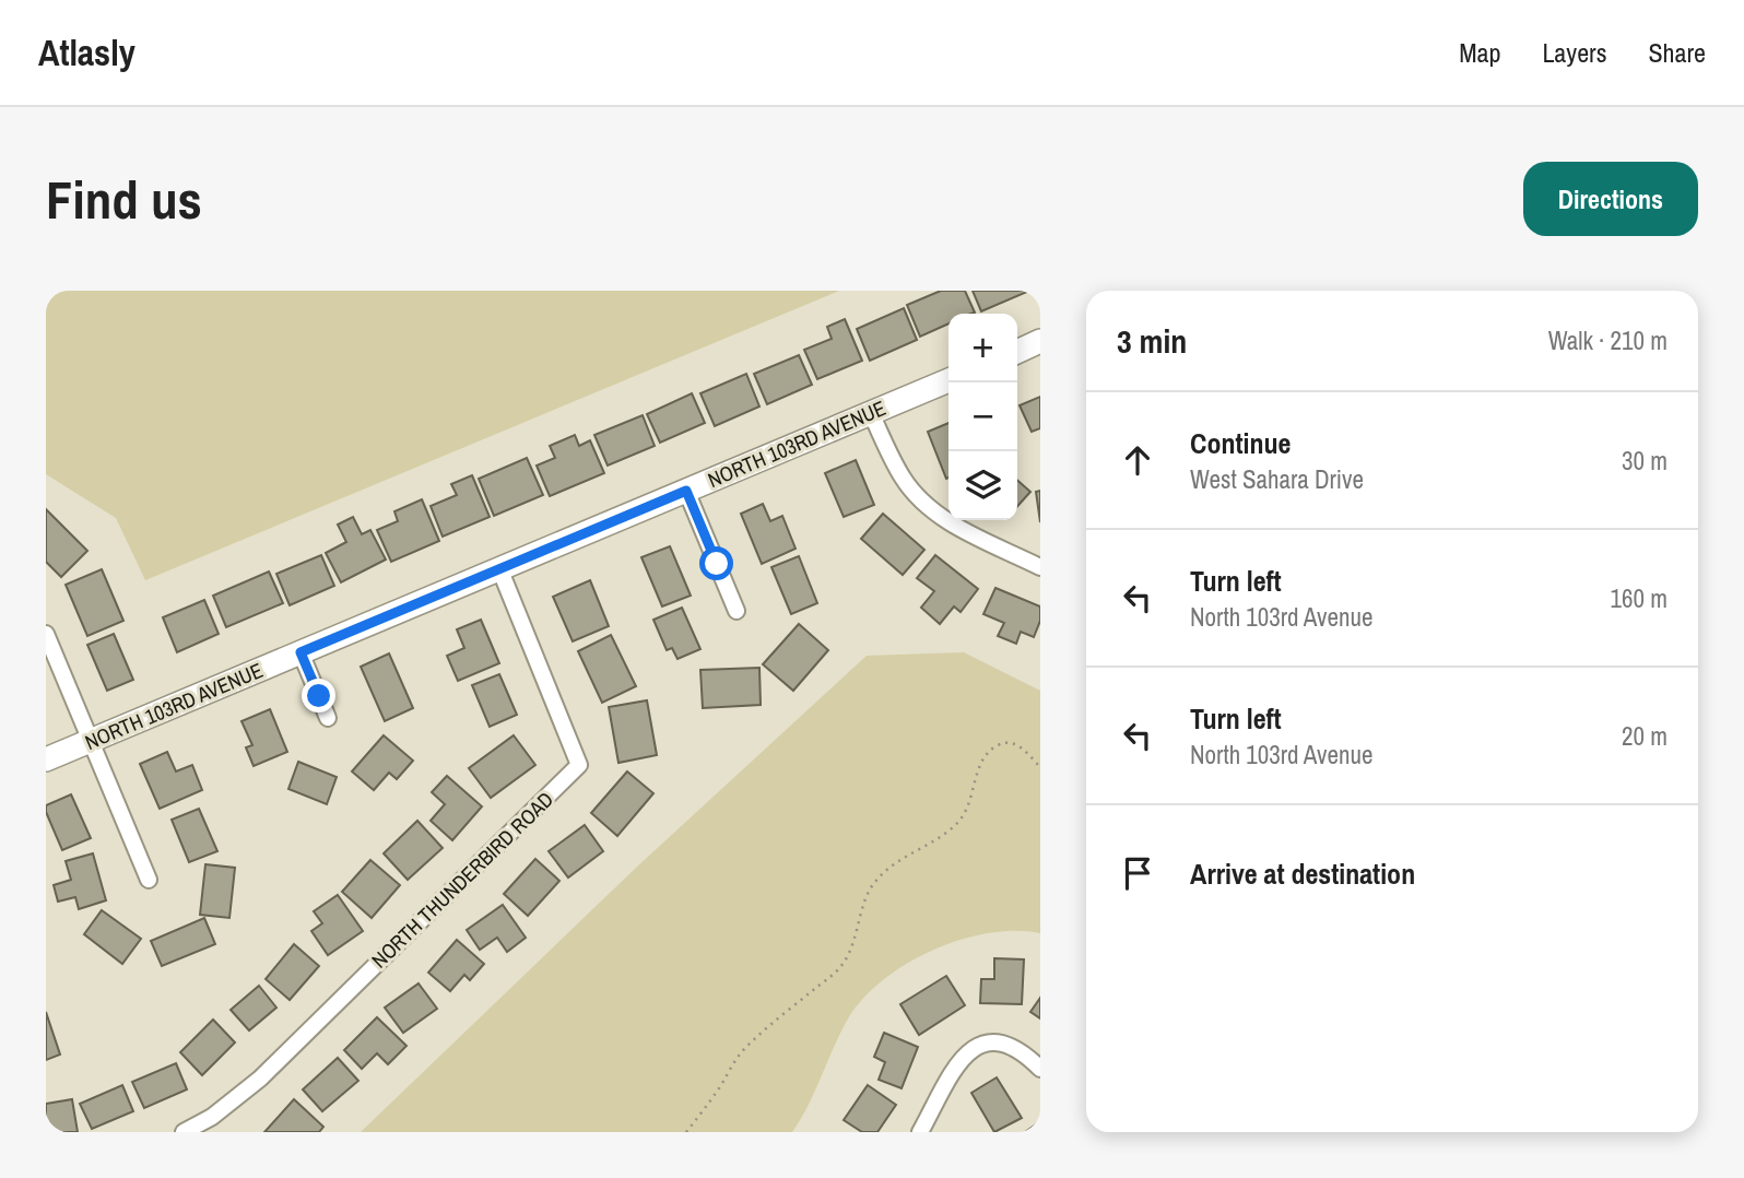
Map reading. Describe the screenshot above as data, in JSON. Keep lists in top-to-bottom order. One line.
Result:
{"streets":{"street":["NORTH 103RD AVENUE","NORTH THUNDERBIRD ROAD"]},"crossings":[["NORTH 103RD AVENUE","NORTH THUNDERBIRD ROAD"]],"page":{"header":"Atlasly","nav":["Map","Layers","Share"],"buttons":"Directions","title":"Find us","heading":["3 min","Walk · 210 m"],"map_buttons":["+","−"],"list":[["Continue","West Sahara Drive","30 m"],["Turn left","North 103rd Avenue","160 m"],["Turn left","North 103rd Avenue","20 m"],"Arrive at destination"]}}
